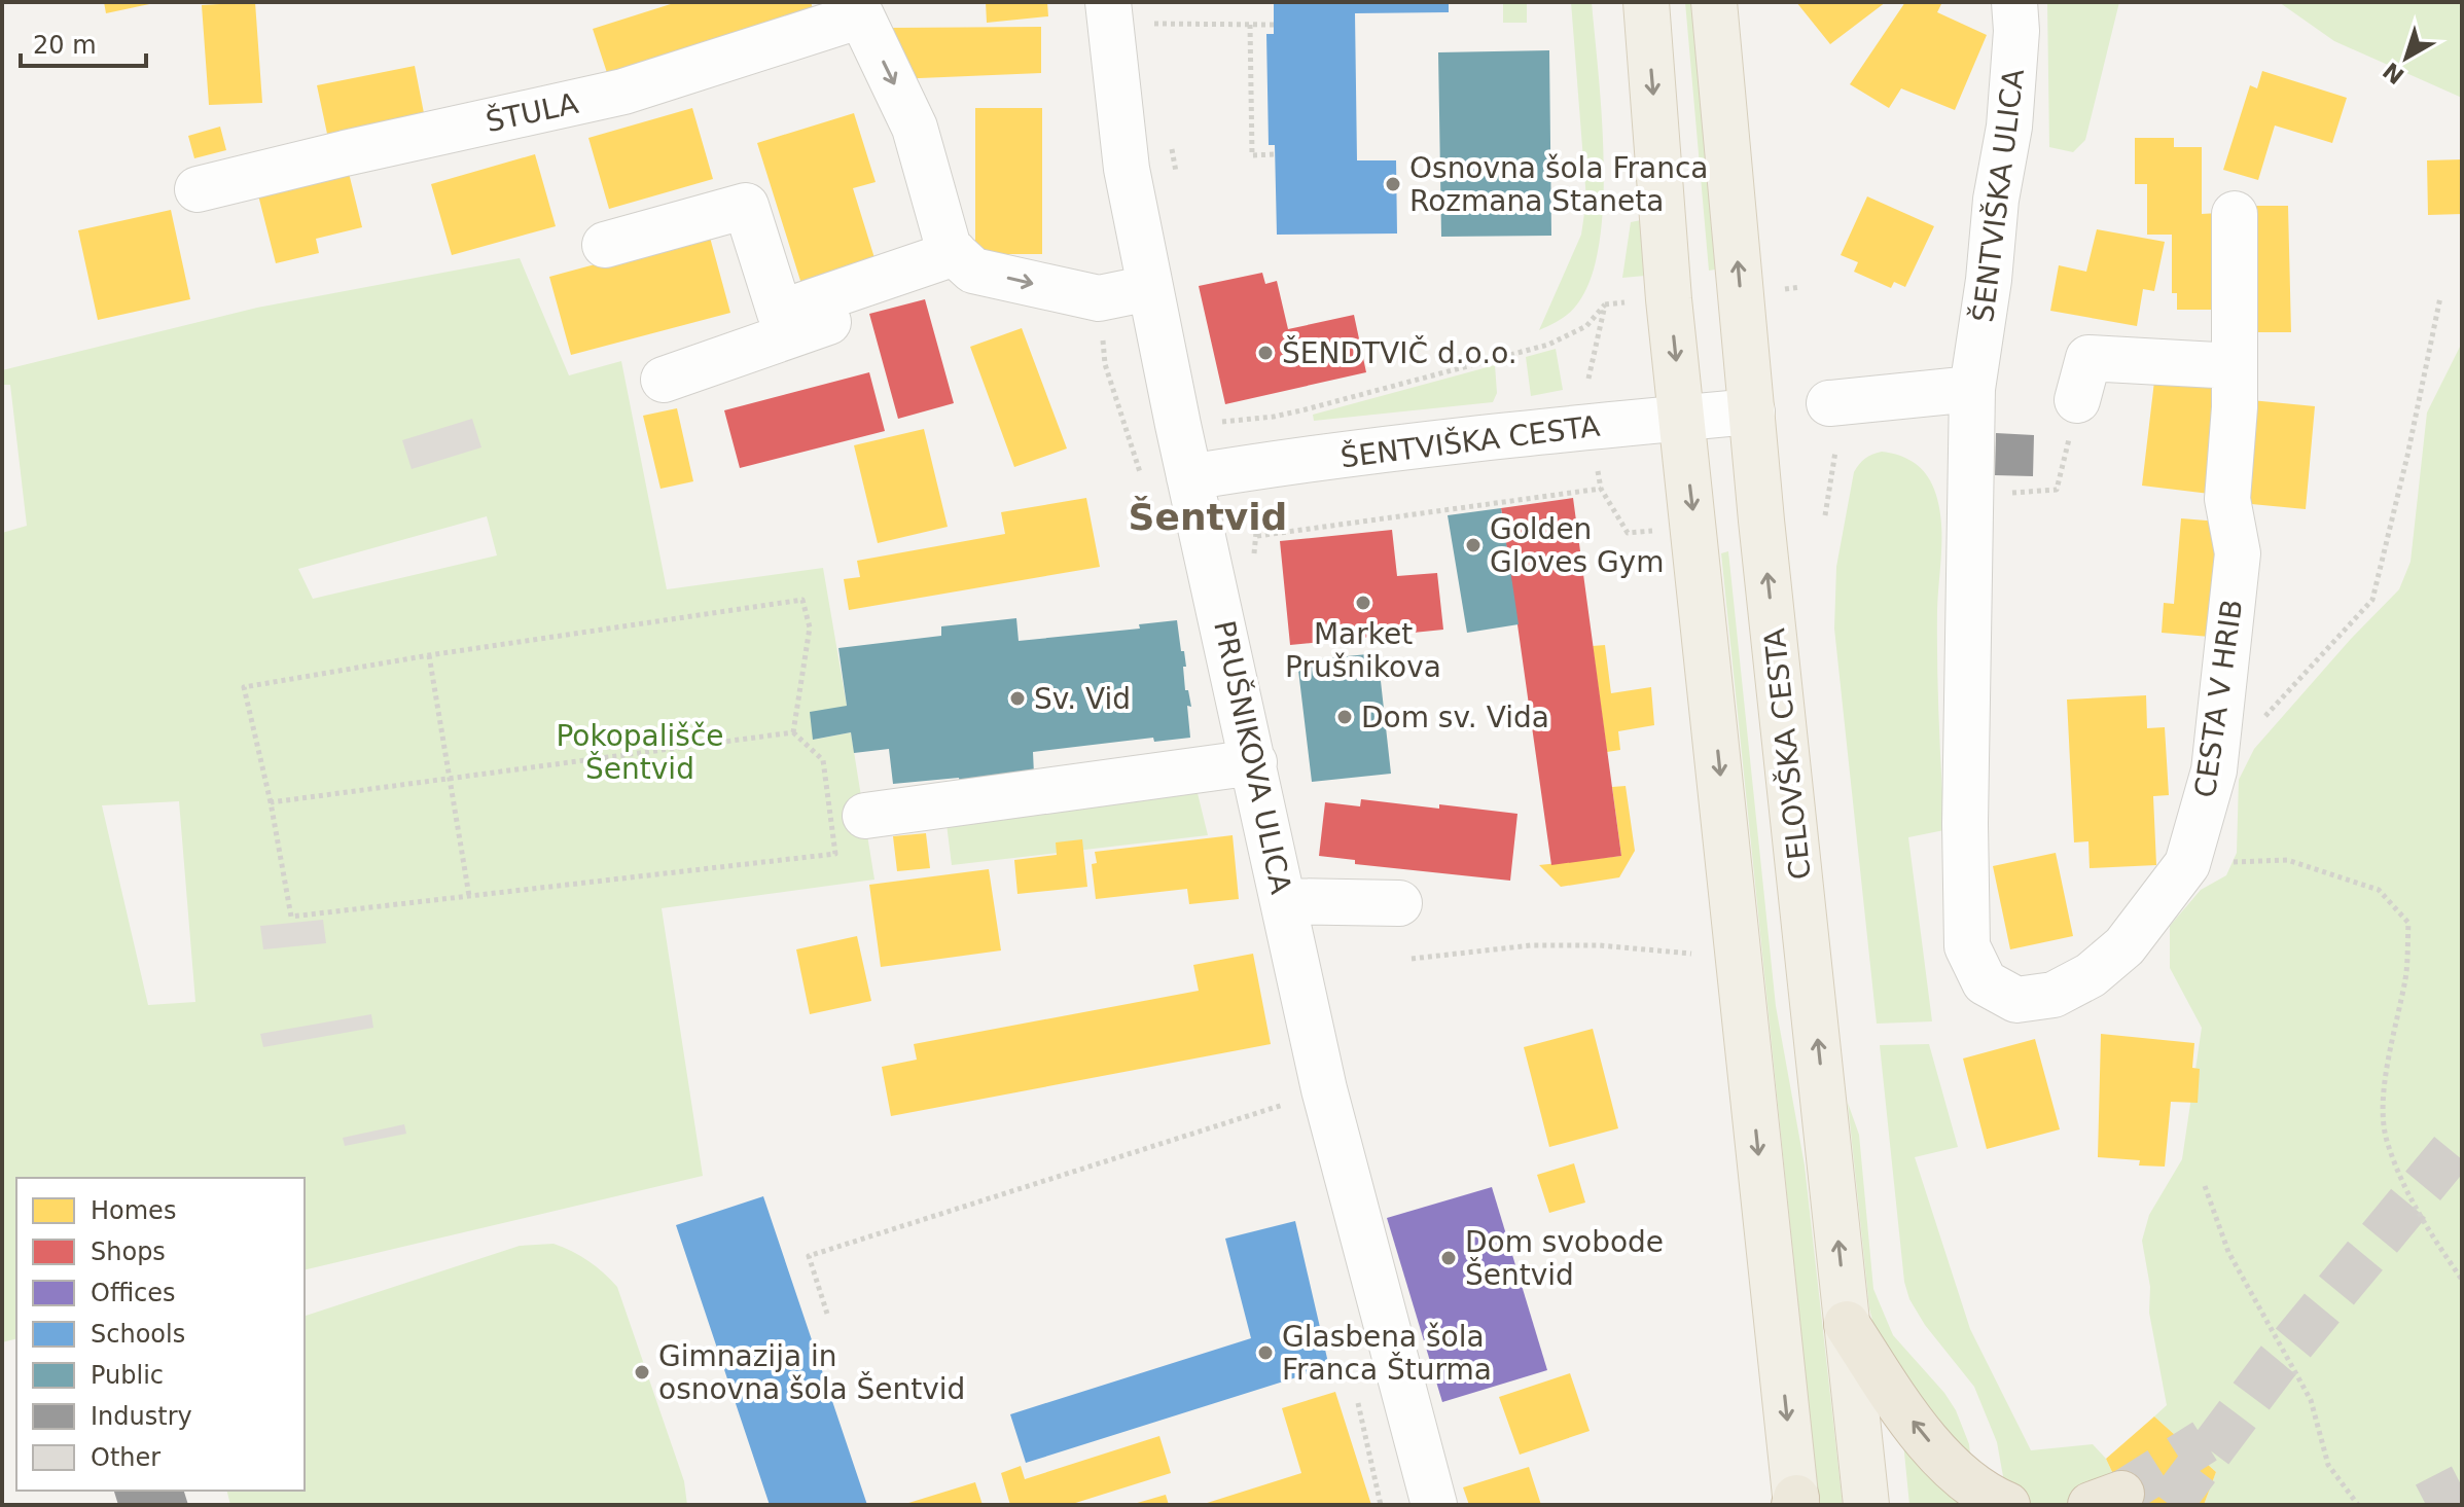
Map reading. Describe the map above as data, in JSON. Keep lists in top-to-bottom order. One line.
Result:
{"streets":{"main road":["CELOVŠKA CESTA"],"street":["ŠTULA","ŠENTVIŠKA ULICA","ŠENTVIŠKA CESTA","CESTA V HRIB","PRUŠNIKOVA ULICA"]},"crossings":[["ŠENTVIŠKA ULICA","CESTA V HRIB"],["ŠENTVIŠKA CESTA","CELOVŠKA CESTA"],["ŠENTVIŠKA CESTA","PRUŠNIKOVA ULICA"]],"districts":["Šentvid"],"parks":["Pokopališče Šentvid"],"places":["Osnovna šola Franca Rozmana Staneta","ŠENDTVIČ d.o.o.","Golden Gloves Gym","Market Prušnikova","Sv. Vid","Dom sv. Vida","Dom svobode Šentvid","Glasbena šola Franca Šturma","Gimnazija in osnovna šola Šentvid"],"legend":["Homes","Shops","Offices","Schools","Public","Industry","Other"],"scale_bar":"20 m","north":"bottom left"}
